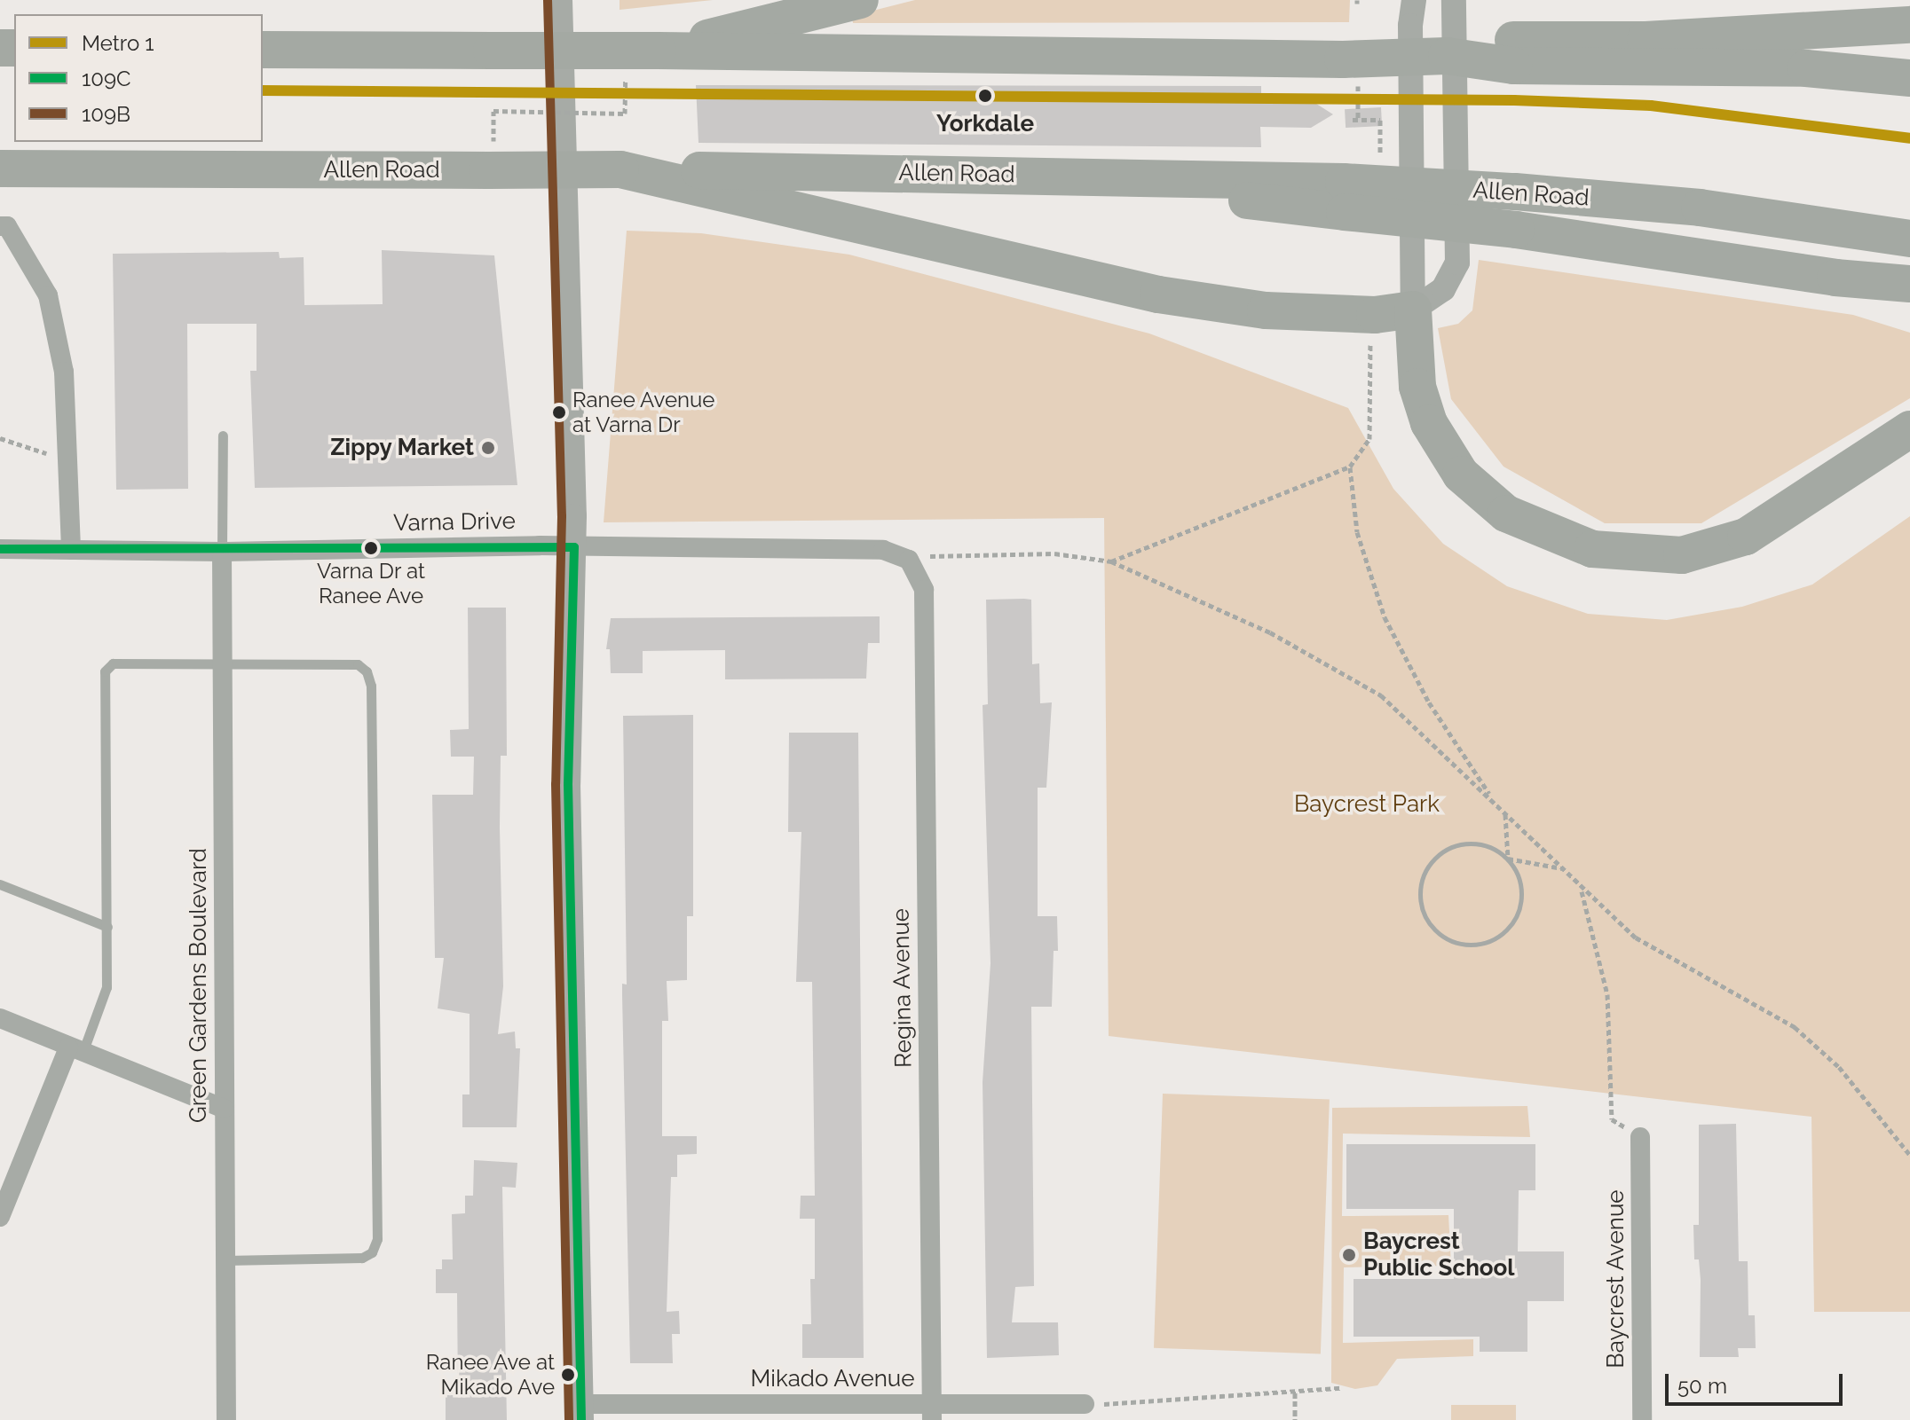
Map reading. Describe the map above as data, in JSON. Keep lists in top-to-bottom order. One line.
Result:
{"streets":{"highway":["Allen Road"],"street":["Varna Drive","Green Gardens Boulevard","Regina Avenue","Baycrest Avenue","Mikado Avenue"]},"crossings":[["Varna Drive","Green Gardens Boulevard"],["Varna Drive","Regina Avenue"],["Regina Avenue","Mikado Avenue"]],"parks":["Baycrest Park"],"places":["Yorkdale","Ranee Avenue at Varna Dr","Zippy Market","Varna Dr at Ranee Ave","Baycrest Public School","Ranee Ave at Mikado Ave"],"lines":["transit line 109B","metro line 1","transit line 109C"],"legend":["Metro 1","109C","109B"],"scale_bar":"50 m"}
